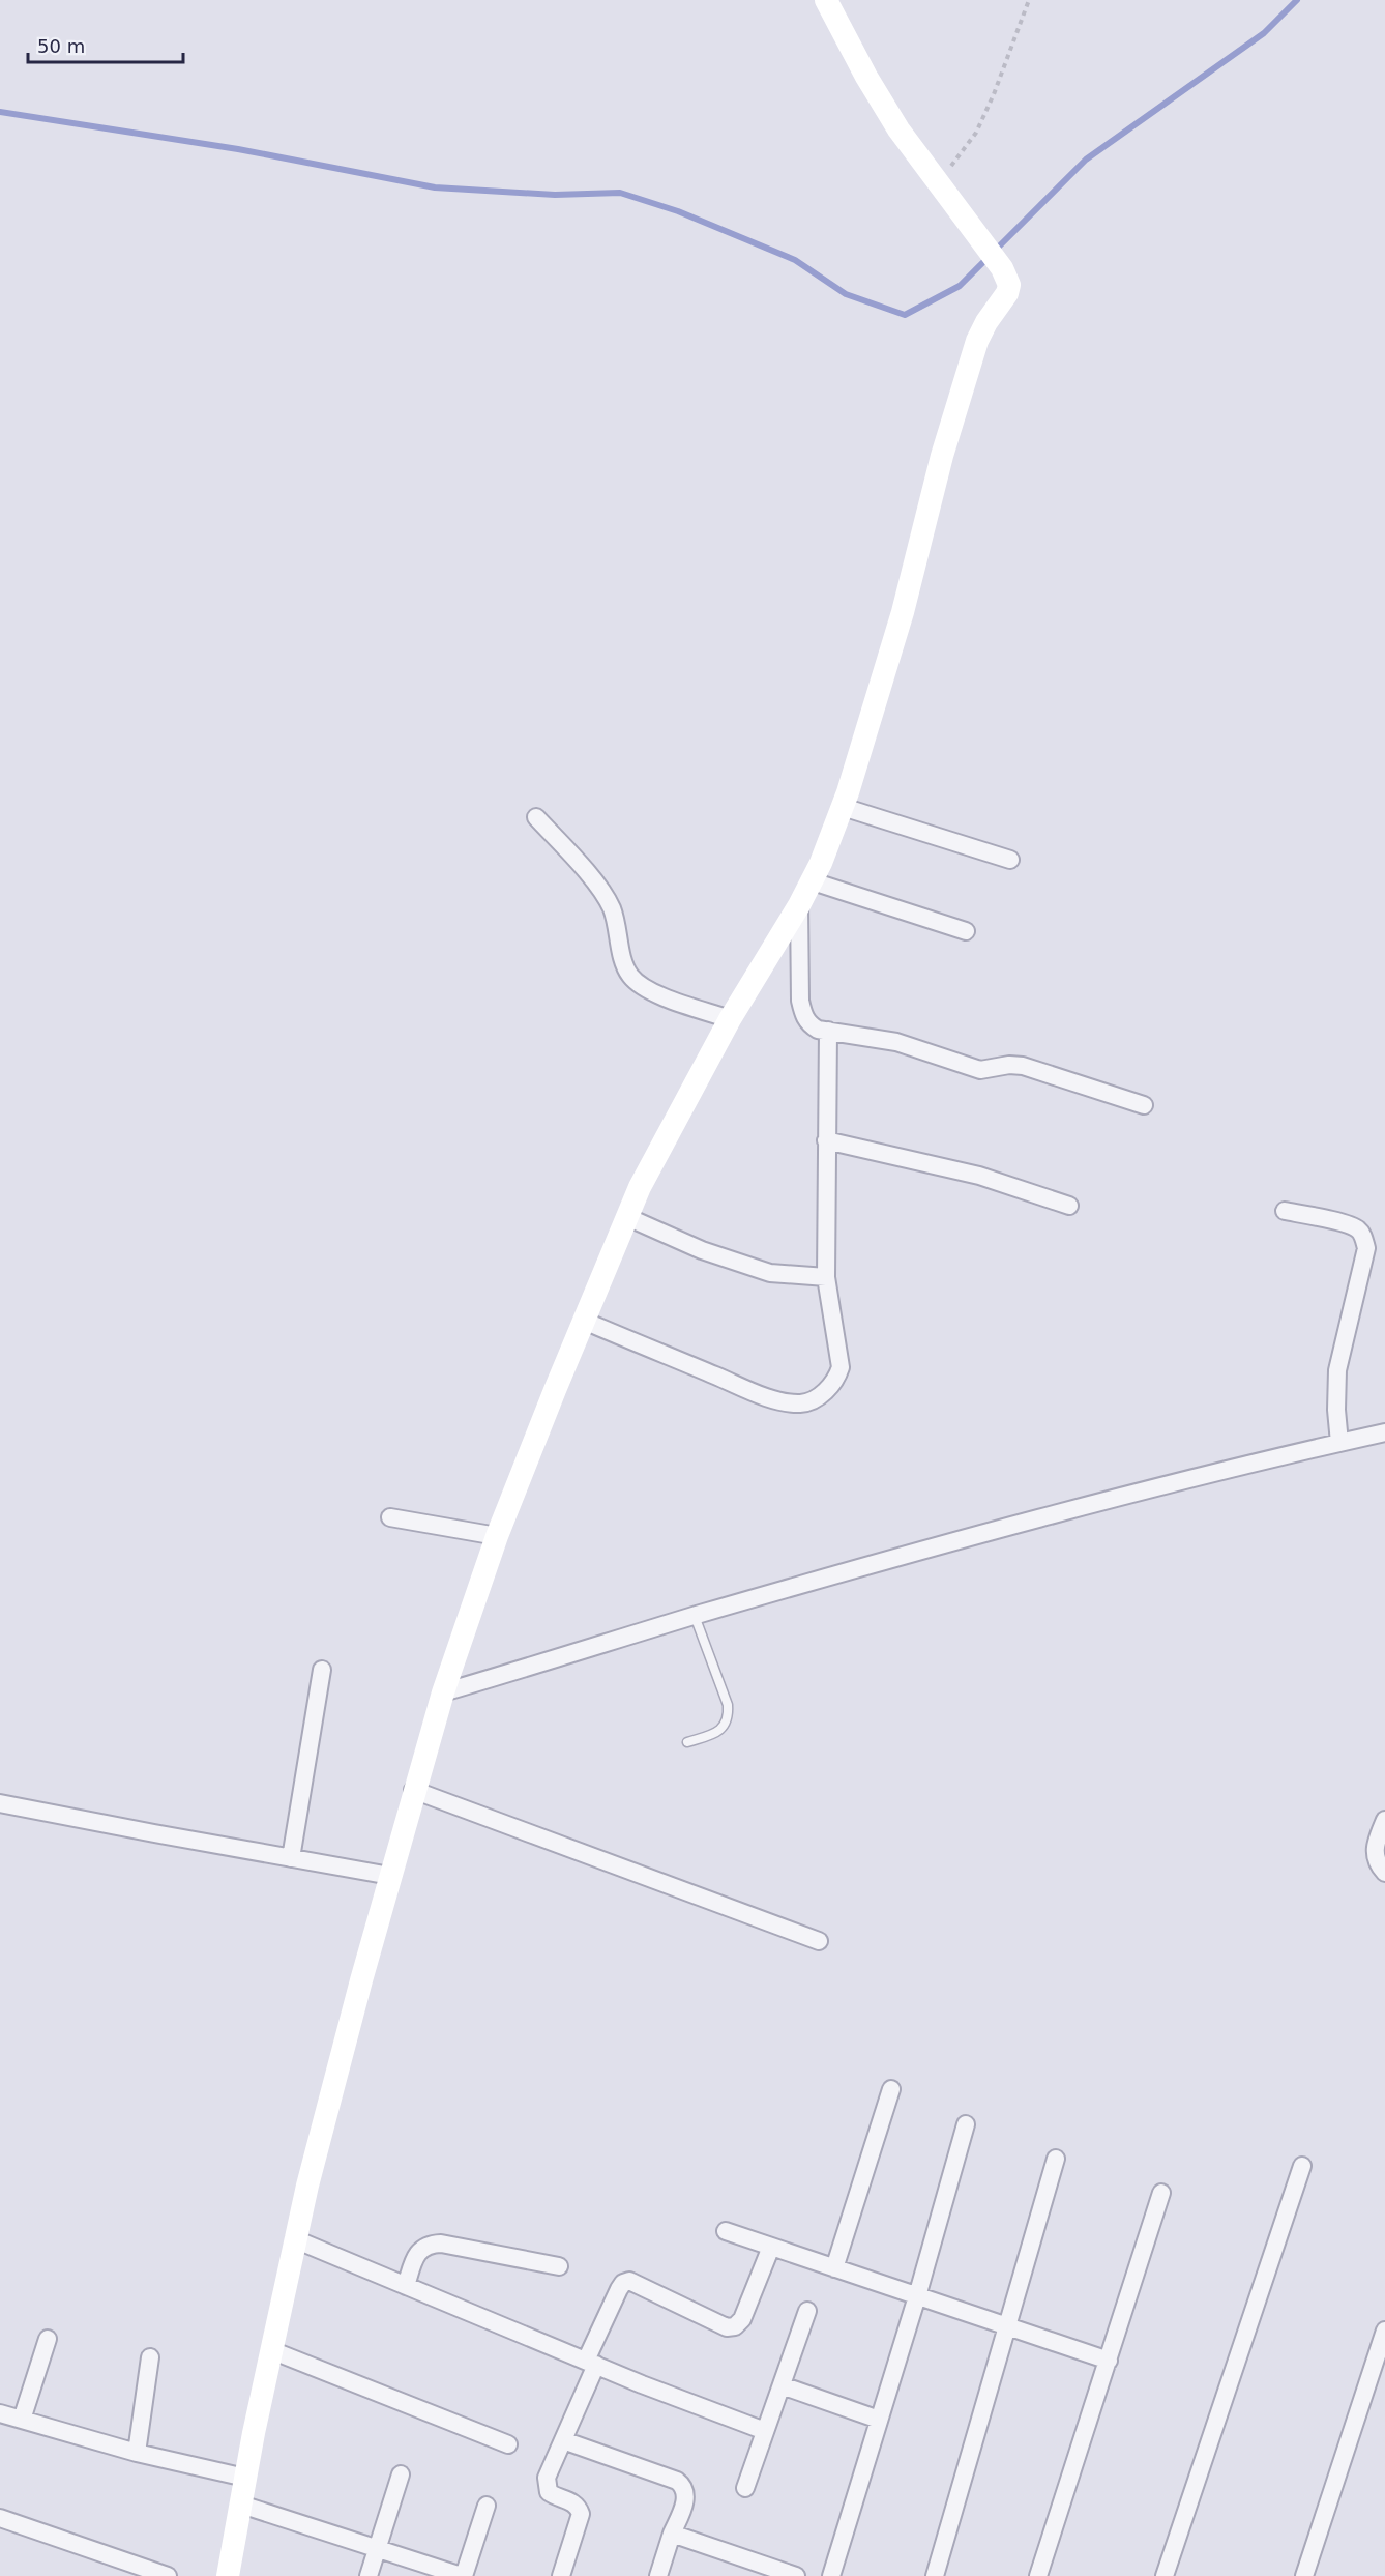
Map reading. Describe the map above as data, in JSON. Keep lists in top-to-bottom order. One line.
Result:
{"scale_bar":"50 m"}
